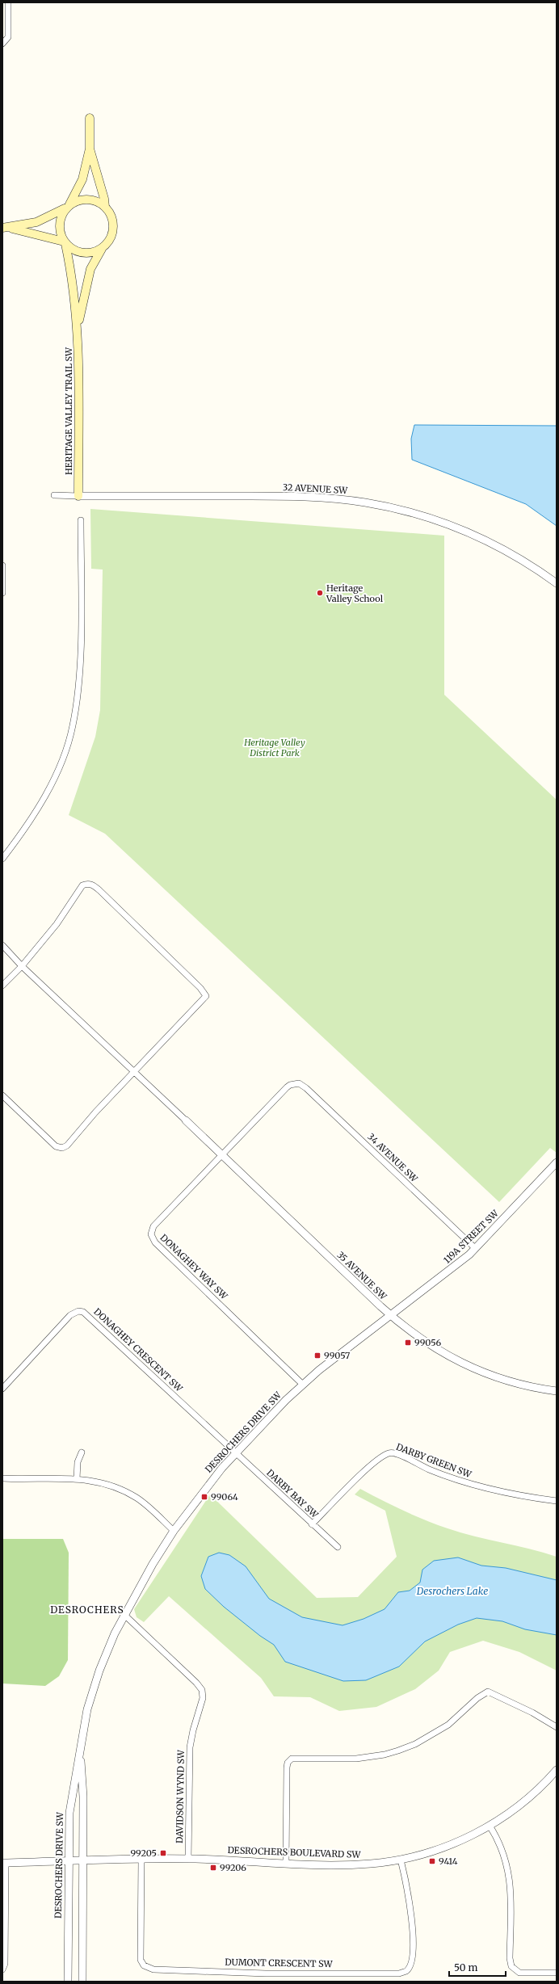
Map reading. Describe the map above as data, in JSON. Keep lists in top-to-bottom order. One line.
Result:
{"streets":{"main road":["HERITAGE VALLEY TRAIL SW"],"street":["32 AVENUE SW","34 AVENUE SW","119A STREET SW","DONAGHEY WAY SW","35 AVENUE SW","DONAGHEY CRESCENT SW","DESROCHERS DRIVE SW","DARBY GREEN SW","DARBY BAY SW","DAVIDSON WYND SW","DESROCHERS BOULEVARD SW","DUMONT CRESCENT SW"]},"crossings":[["HERITAGE VALLEY TRAIL SW","32 AVENUE SW"],["34 AVENUE SW","119A STREET SW"],["34 AVENUE SW","DONAGHEY WAY SW"],["34 AVENUE SW","35 AVENUE SW"],["119A STREET SW","35 AVENUE SW"],["119A STREET SW","DESROCHERS DRIVE SW"],["DONAGHEY WAY SW","35 AVENUE SW"],["DONAGHEY WAY SW","DESROCHERS DRIVE SW"],["35 AVENUE SW","DESROCHERS DRIVE SW"],["DONAGHEY CRESCENT SW","DESROCHERS DRIVE SW"],["DONAGHEY CRESCENT SW","DARBY BAY SW"],["DESROCHERS DRIVE SW","DARBY BAY SW"],["DESROCHERS DRIVE SW","DAVIDSON WYND SW"],["DESROCHERS DRIVE SW","DESROCHERS BOULEVARD SW"],["DARBY GREEN SW","DARBY BAY SW"],["DAVIDSON WYND SW","DESROCHERS BOULEVARD SW"],["DESROCHERS BOULEVARD SW","DUMONT CRESCENT SW"]],"districts":["DESROCHERS"],"water":["Desrochers Lake"],"parks":["Heritage Valley District Park"],"places":{"other":["Heritage Valley School"],"transit":["99056","99057","99064","99205","9414","99206"]},"scale_bar":"50 m"}
